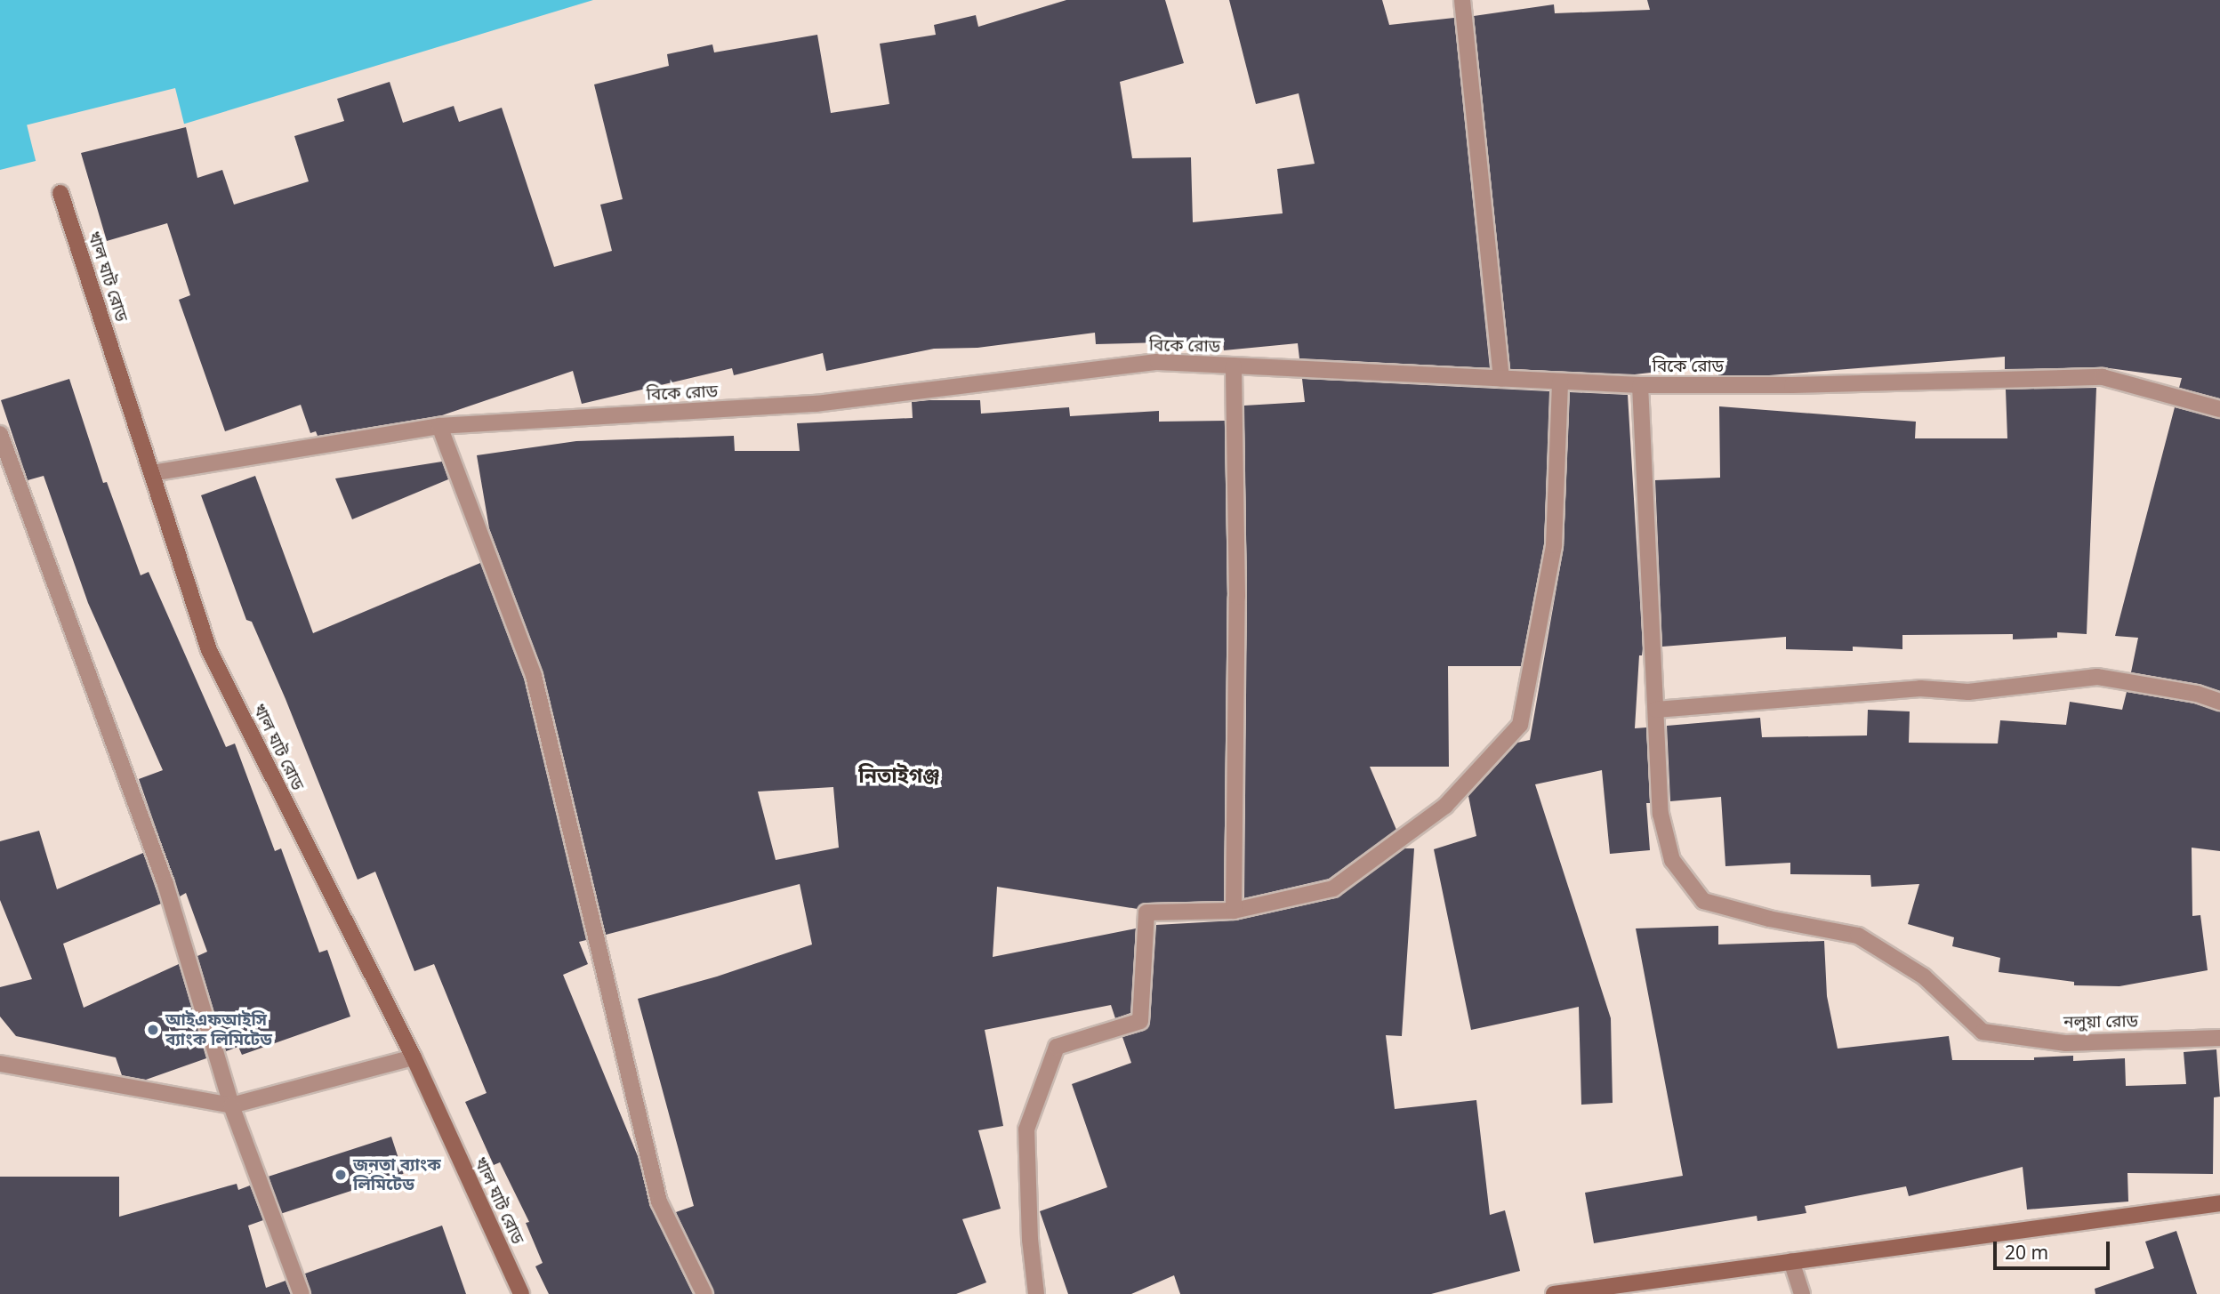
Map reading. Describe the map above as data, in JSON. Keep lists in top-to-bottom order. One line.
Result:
{"streets":{"street":["খাল ঘাট রোড","বিকে রোড","নলুয়া রোড"]},"crossings":[["খাল ঘাট রোড","বিকে রোড"]],"districts":["নিতাইগঞ্জ"],"places":["আইএফআইসি ব্যাংক লিমিটেড","জনতা ব্যাংক লিমিটেড"],"scale_bar":"20 m"}
